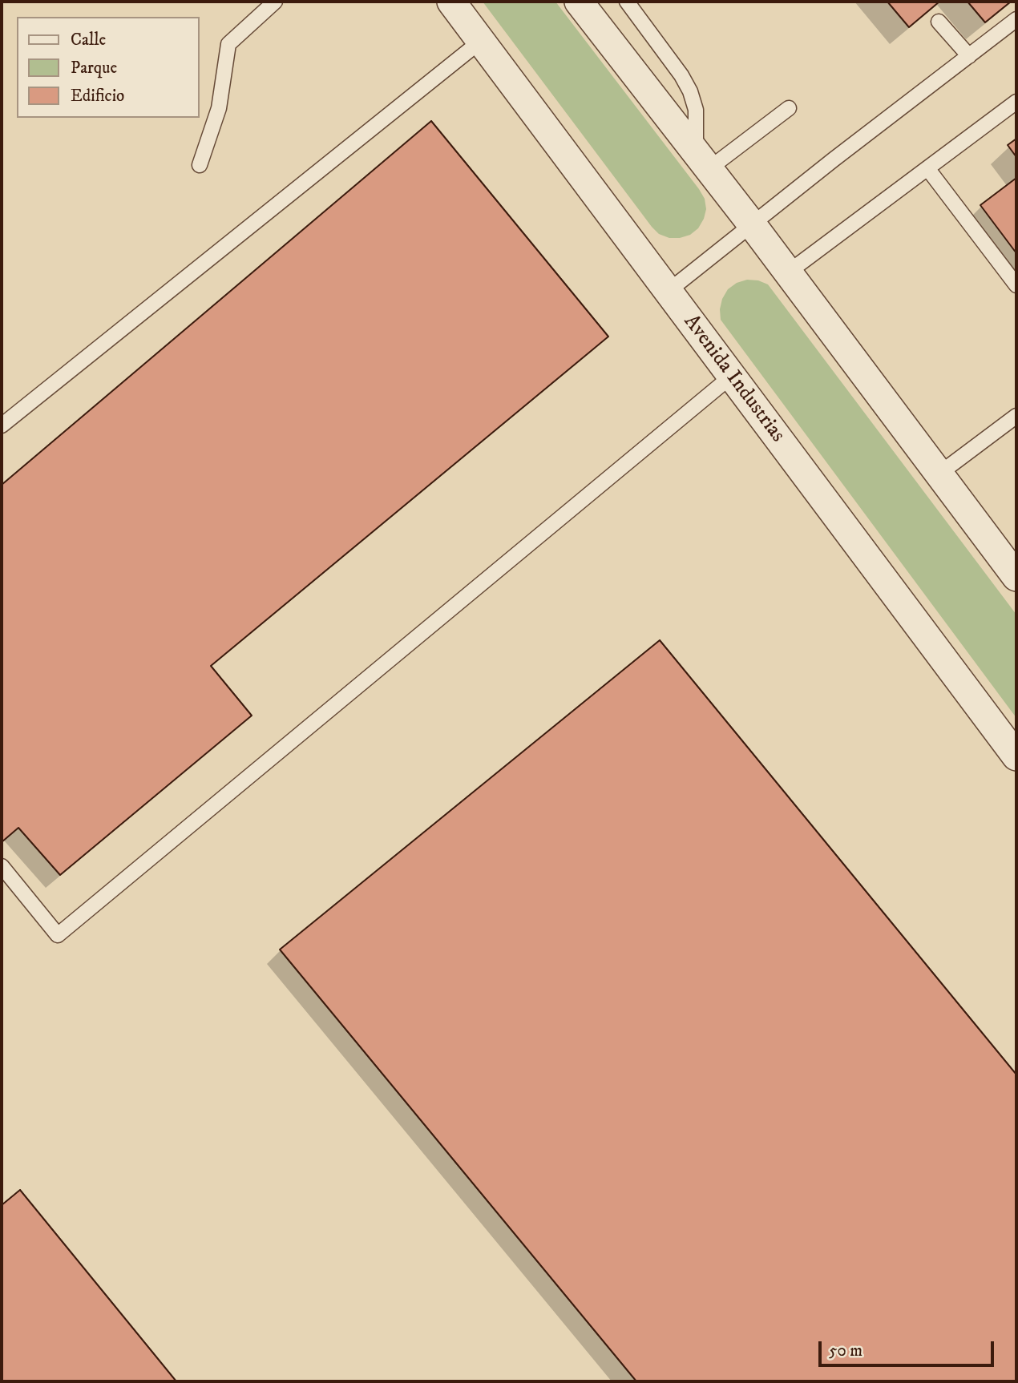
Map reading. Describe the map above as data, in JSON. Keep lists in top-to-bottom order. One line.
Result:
{"streets":{"street":["Avenida Industrias"]},"legend":["Calle","Parque","Edificio"],"scale_bar":"50 m"}
